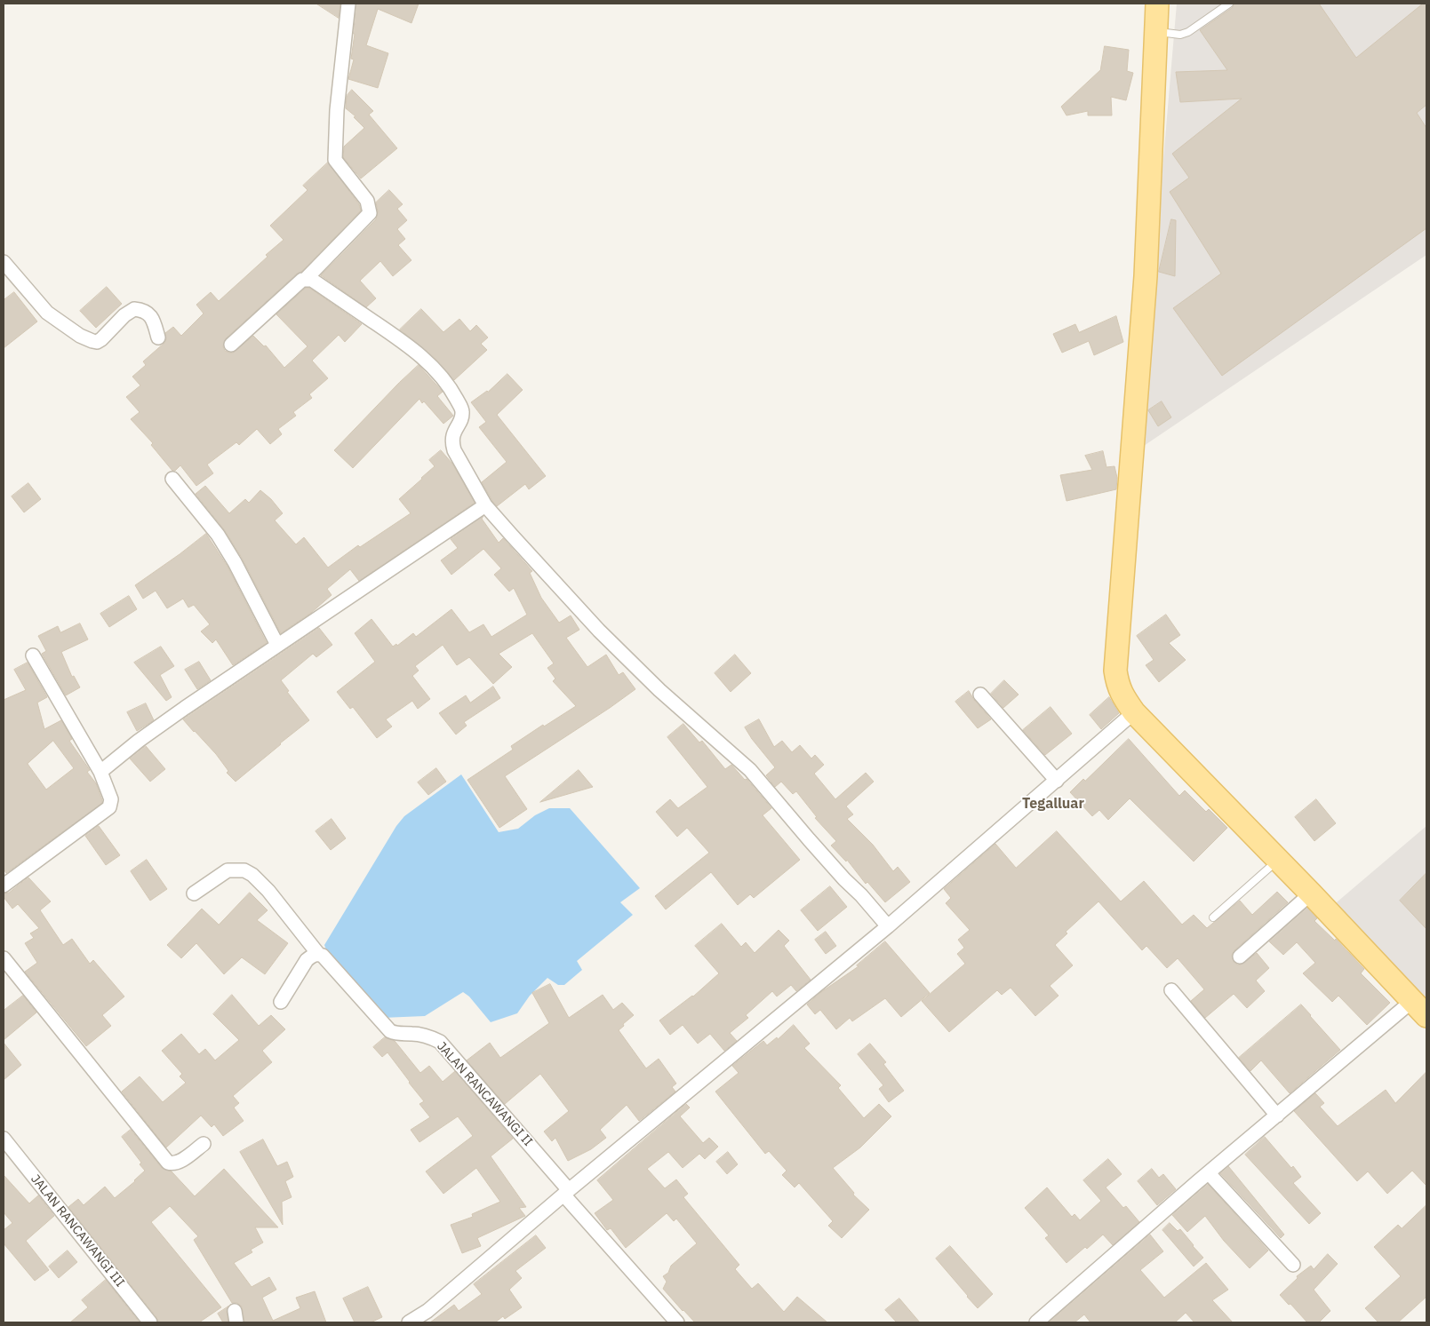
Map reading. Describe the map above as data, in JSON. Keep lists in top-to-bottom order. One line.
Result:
{"streets":{"street":["JALAN RANCAWANGI II","JALAN RANCAWANGI III"]},"districts":["Tegalluar"]}
